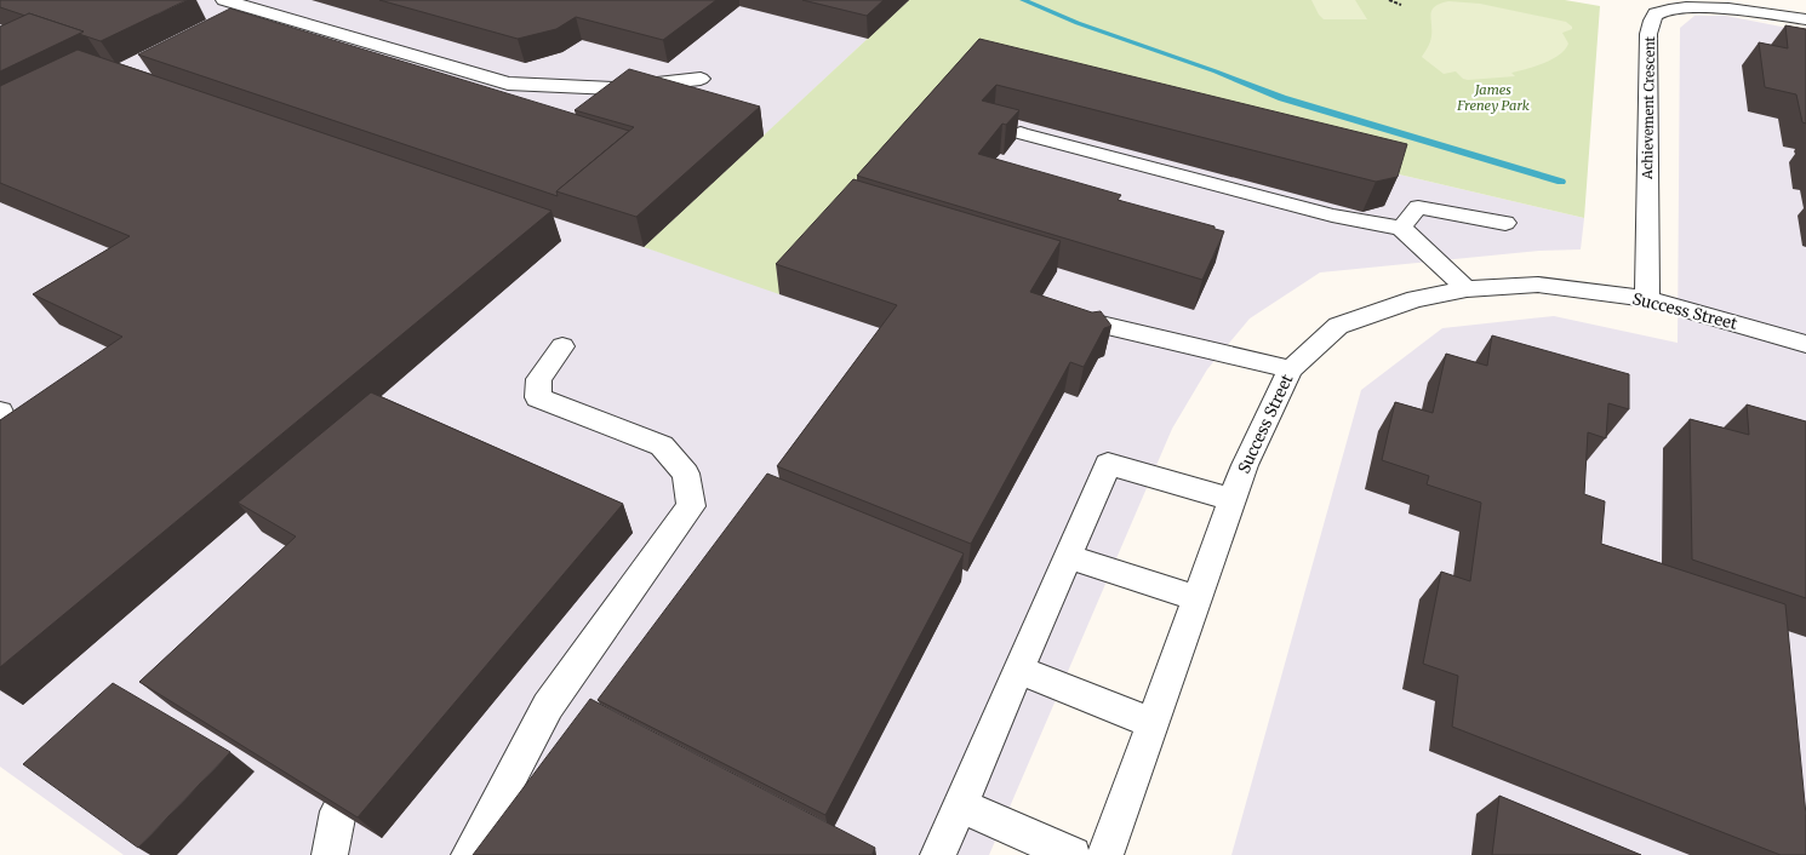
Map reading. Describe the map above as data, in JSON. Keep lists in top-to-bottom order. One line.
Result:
{"streets":{"street":["Achievement Crescent","Success Street"]},"crossings":[["Achievement Crescent","Success Street"]],"parks":["James Freney Park"]}
